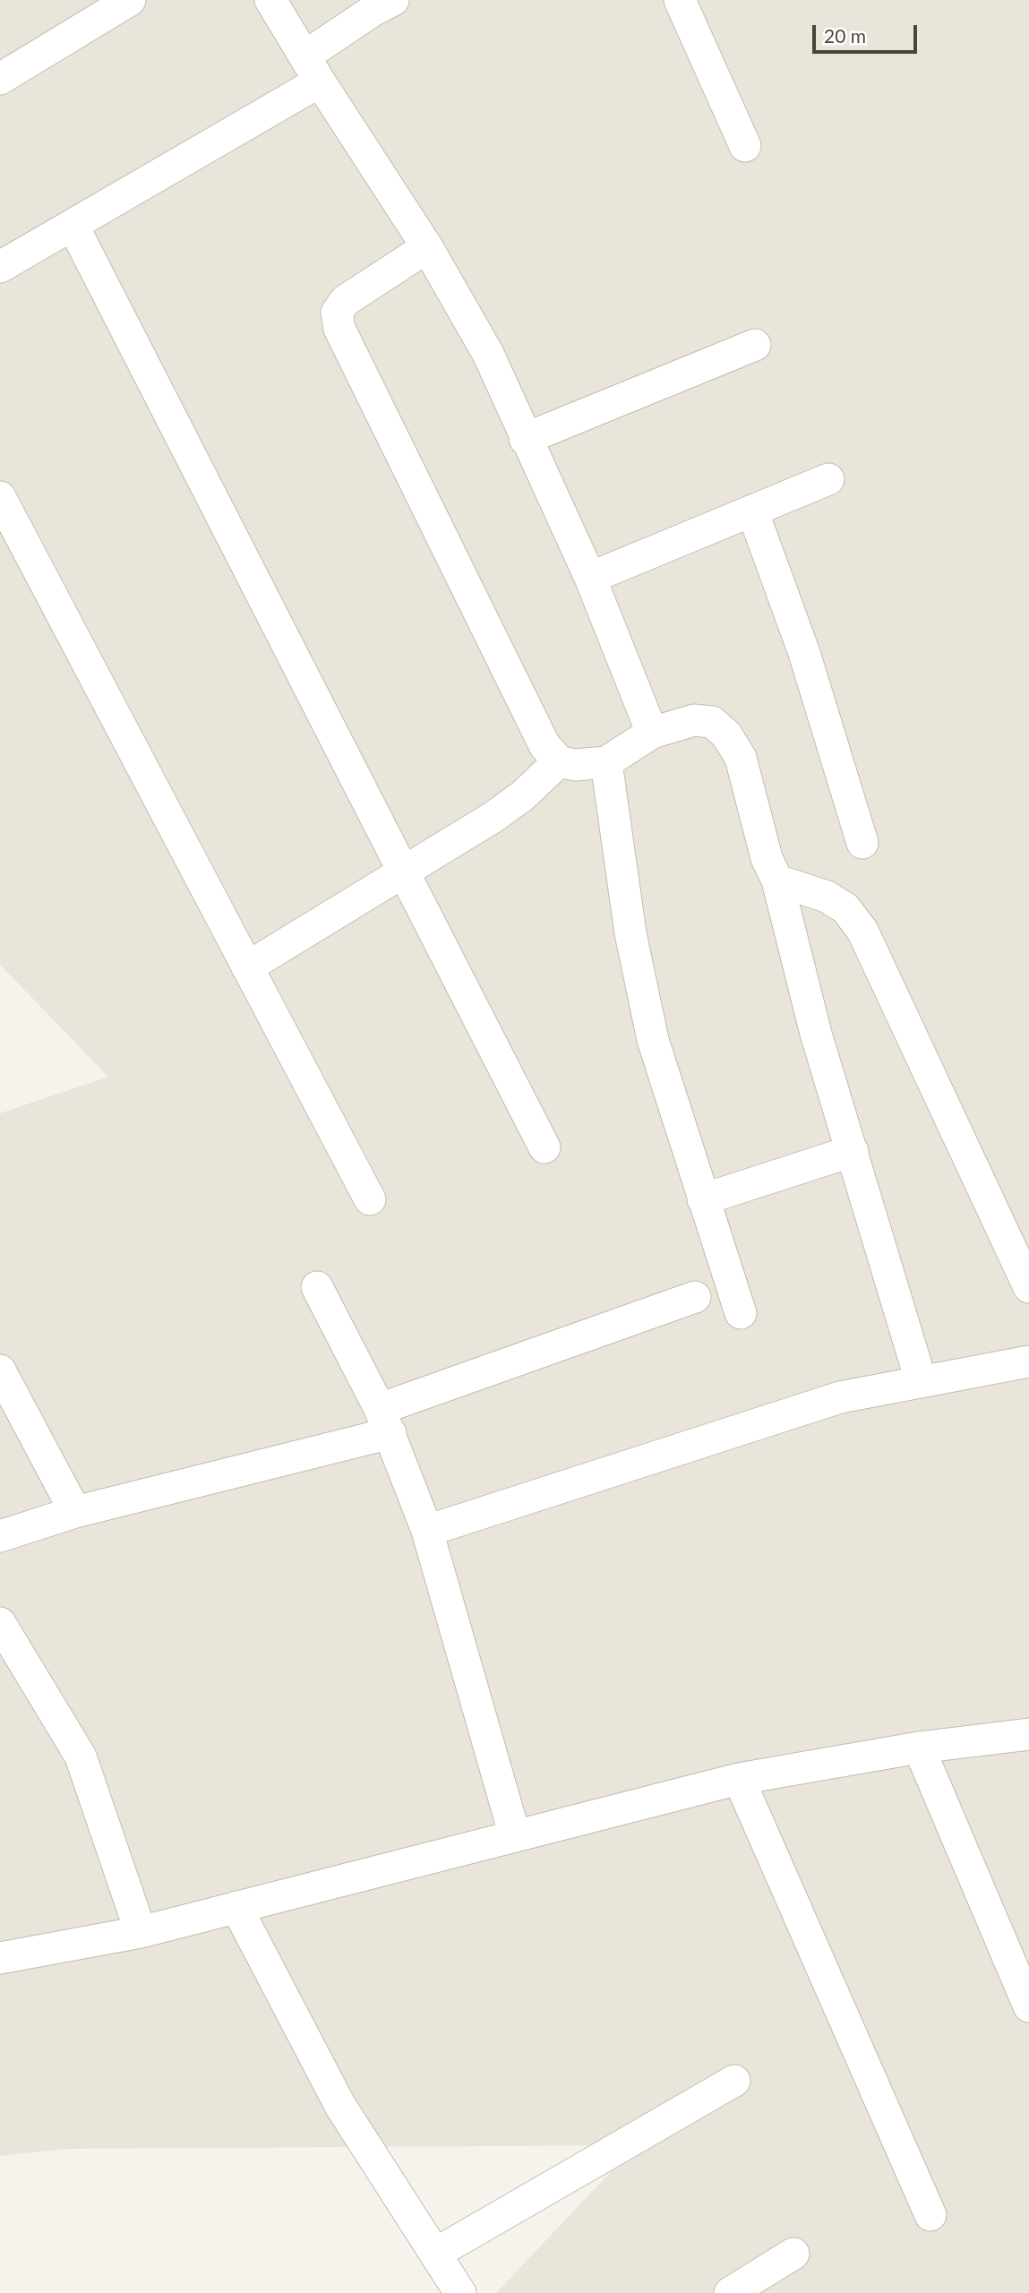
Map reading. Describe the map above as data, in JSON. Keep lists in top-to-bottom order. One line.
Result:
{"scale_bar":"20 m"}
